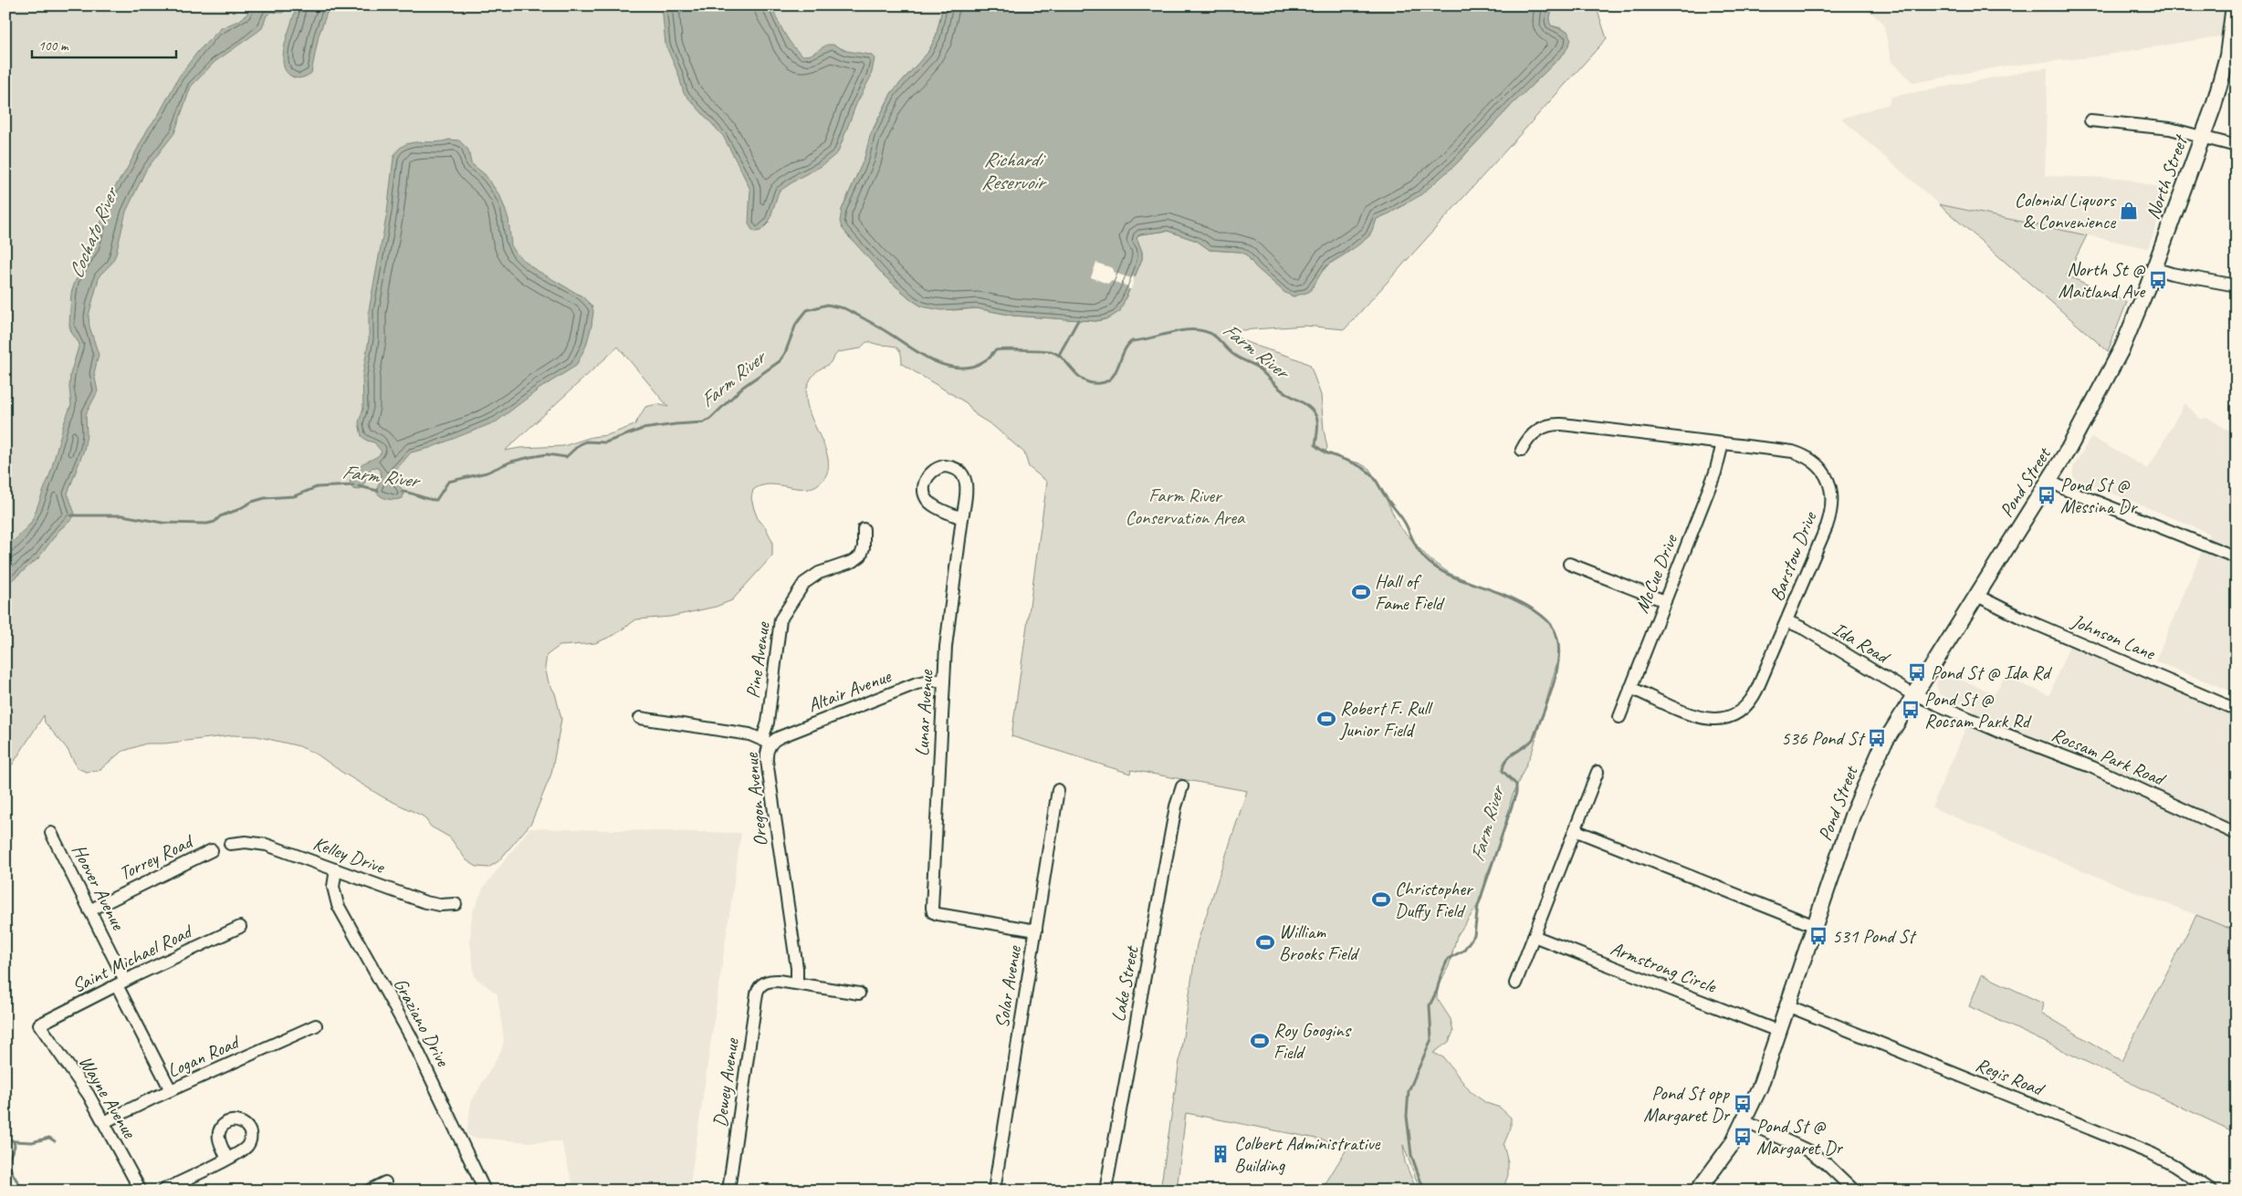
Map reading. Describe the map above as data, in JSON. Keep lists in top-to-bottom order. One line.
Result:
{"streets":{"main road":["North Street","Pond Street"],"street":["Barstow Drive","McCue Drive","Johnson Lane","Ida Road","Pine Avenue","Altair Avenue","Lunar Avenue","Rocsam Park Road","Oregon Avenue","Kelley Drive","Torrey Road","Hoover Avenue","Saint Michael Road","Armstrong Circle","Lake Street","Solar Avenue","Graziano Drive","Logan Road","Regis Road","Dewey Avenue","Wayne Avenue"]},"crossings":[["North Street","Pond Street"],["Pond Street","Johnson Lane"],["Pond Street","Ida Road"],["Pond Street","Rocsam Park Road"],["Pond Street","Armstrong Circle"],["Pond Street","Regis Road"],["Barstow Drive","McCue Drive"],["Barstow Drive","Ida Road"],["Ida Road","Rocsam Park Road"],["Pine Avenue","Altair Avenue"],["Pine Avenue","Oregon Avenue"],["Altair Avenue","Lunar Avenue"],["Altair Avenue","Oregon Avenue"],["Lunar Avenue","Solar Avenue"],["Oregon Avenue","Dewey Avenue"],["Kelley Drive","Graziano Drive"],["Torrey Road","Hoover Avenue"],["Hoover Avenue","Saint Michael Road"],["Hoover Avenue","Logan Road"],["Saint Michael Road","Wayne Avenue"],["Logan Road","Wayne Avenue"]],"water":["Richardi Reservoir","Cochato River","Farm River"],"parks":["Farm River Conservation Area"],"places":{"shop":["Colonial Liquors & Convenience"],"bus stop":["North St @ Maitland Ave","Pond St @ Messina Dr","Pond St @ Ida Rd","Pond St @ Rocsam Park Rd","536 Pond St","531 Pond St","Pond St opp Margaret Dr","Pond St @ Margaret Dr"],"sports":["Hall of Fame Field","Robert F. Rull Junior Field","Christopher Duffy Field","William Brooks Field","Roy Googins Field"],"building":["Colbert Administrative Building"]},"scale_bar":"100 m"}
